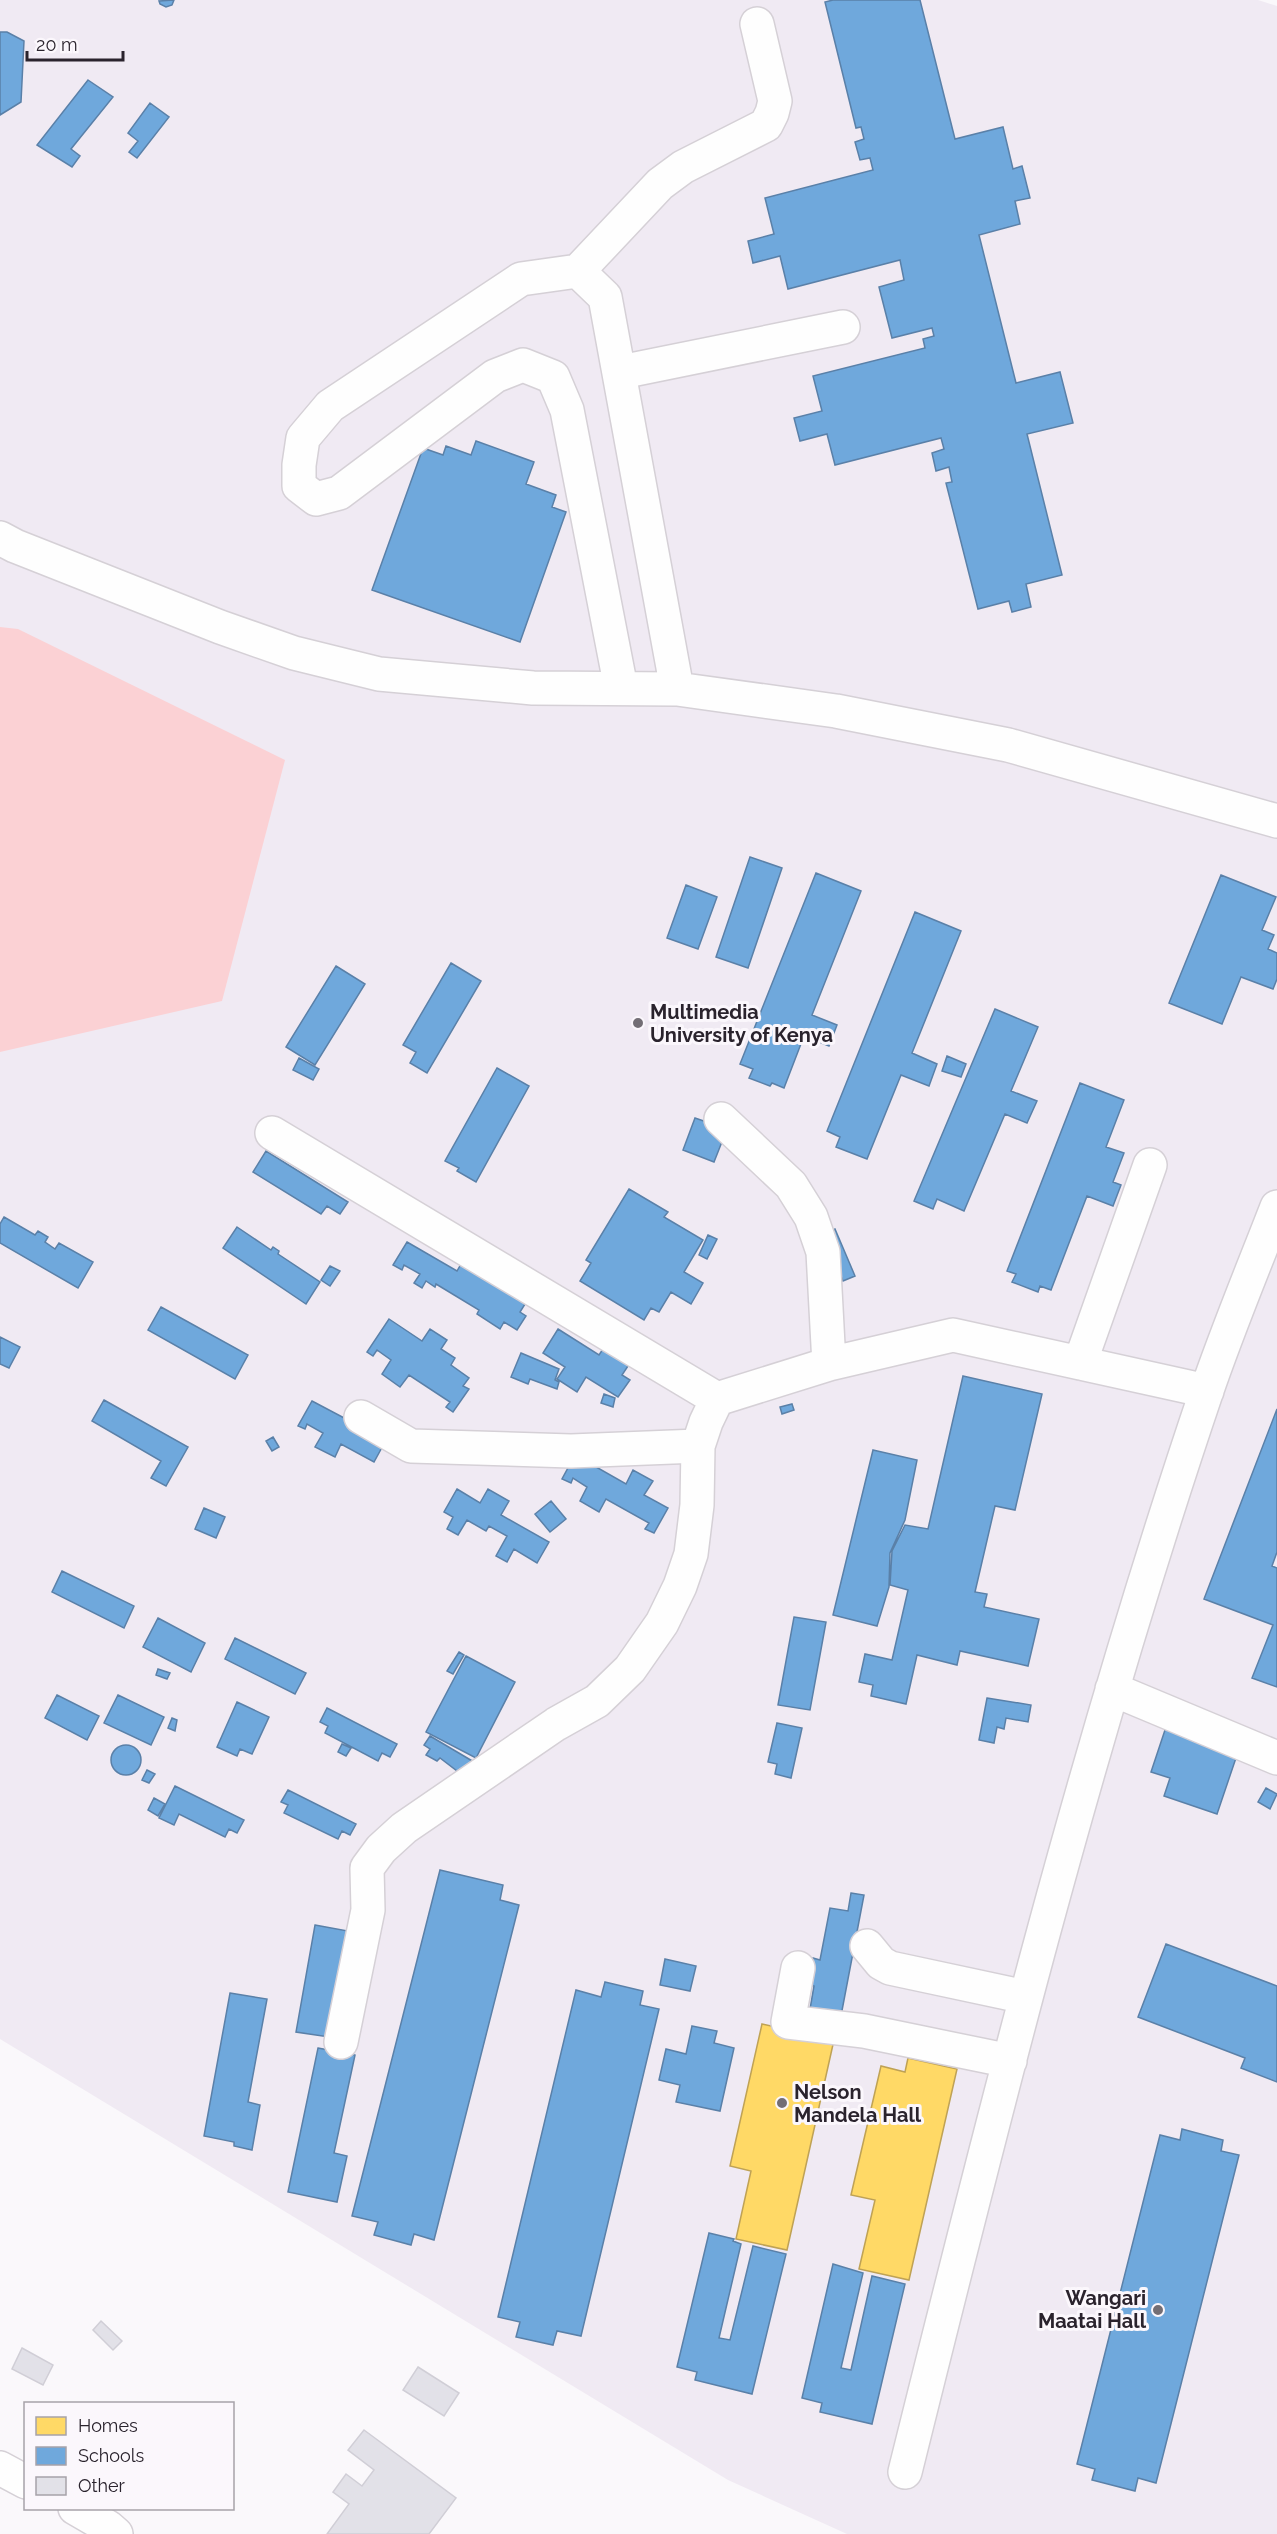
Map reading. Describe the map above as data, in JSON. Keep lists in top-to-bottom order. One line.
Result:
{"places":["Multimedia University of Kenya","Nelson Mandela Hall","Wangari Maatai Hall"],"legend":["Homes","Schools","Other"],"scale_bar":"20 m"}
